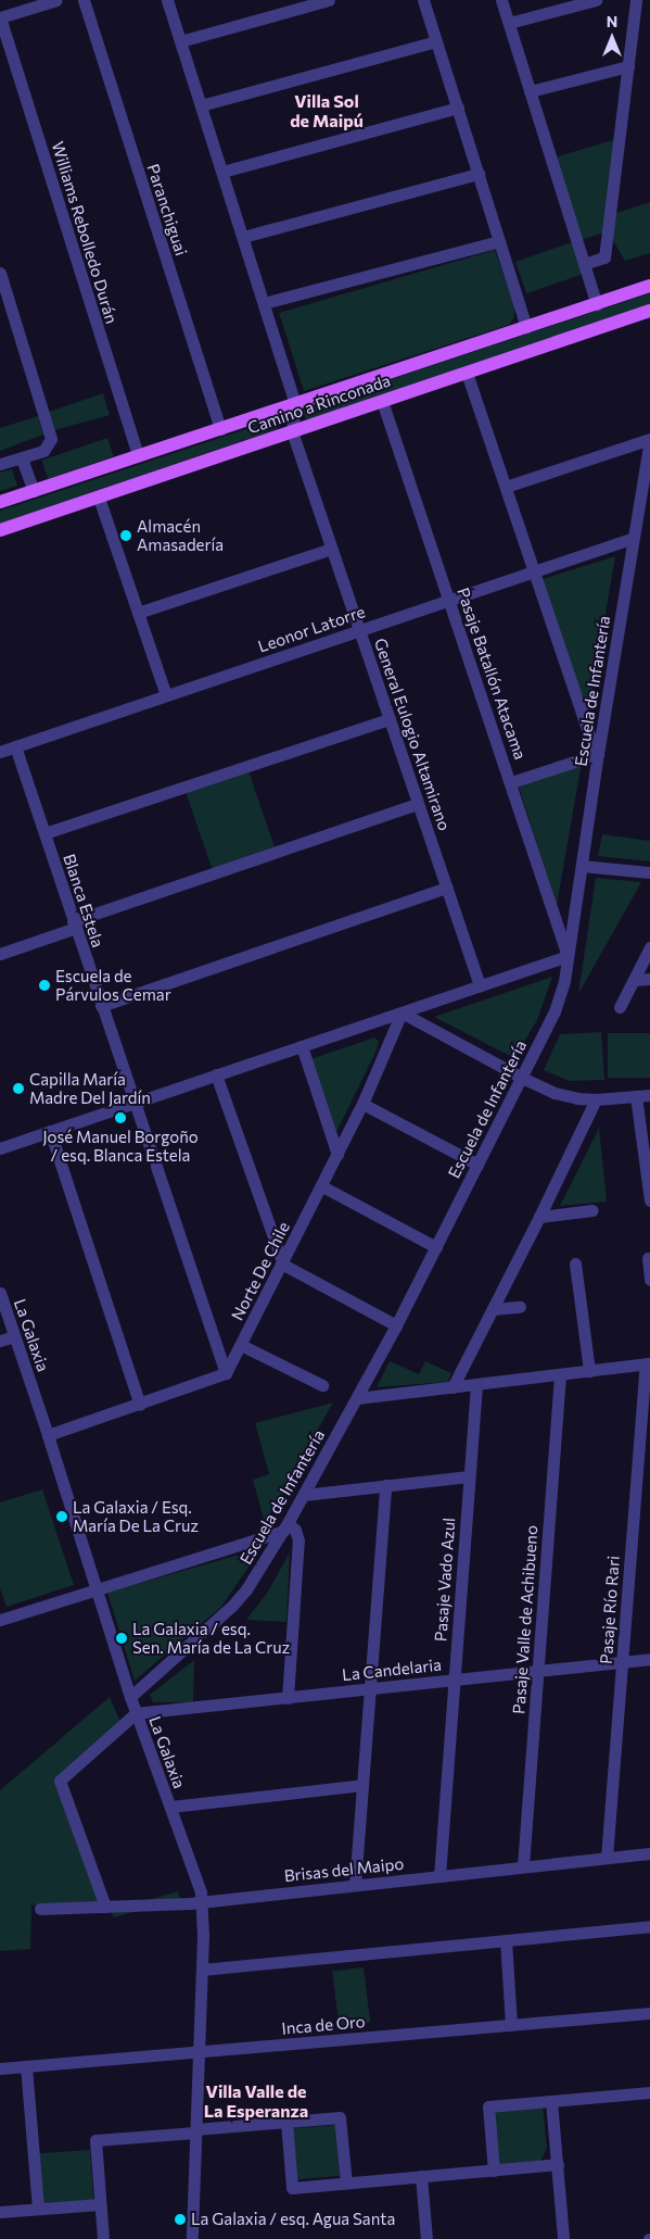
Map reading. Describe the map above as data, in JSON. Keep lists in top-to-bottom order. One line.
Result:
{"streets":{"main road":["Camino a Rinconada"],"street":["Paranchiguai","Williams Rebolledo Durán","Leonor Latorre","Pasaje Batallón Atacama","Escuela de Infantería","General Eulogio Altamirano","Blanca Estela","Norte De Chile","La Galaxia","Pasaje Vado Azul","Pasaje Río Rari","Pasaje Valle de Achibueno","La Candelaria","Brisas del Maipo","Inca de Oro"]},"crossings":[["Paranchiguai","Camino a Rinconada"],["Williams Rebolledo Durán","Camino a Rinconada"],["Camino a Rinconada","Pasaje Batallón Atacama"],["Camino a Rinconada","General Eulogio Altamirano"],["Leonor Latorre","Pasaje Batallón Atacama"],["Leonor Latorre","Escuela de Infantería"],["Leonor Latorre","General Eulogio Altamirano"],["Leonor Latorre","Blanca Estela"],["Pasaje Batallón Atacama","Escuela de Infantería"],["Escuela de Infantería","La Galaxia"],["Blanca Estela","Norte De Chile"],["La Galaxia","La Candelaria"],["La Galaxia","Brisas del Maipo"],["La Galaxia","Inca de Oro"],["Pasaje Vado Azul","La Candelaria"],["Pasaje Vado Azul","Brisas del Maipo"],["Pasaje Río Rari","La Candelaria"],["Pasaje Río Rari","Brisas del Maipo"],["Pasaje Valle de Achibueno","La Candelaria"],["Pasaje Valle de Achibueno","Brisas del Maipo"]],"districts":["Villa Sol de Maipú","Villa Valle de La Esperanza"],"places":["Almacén Amasadería","Escuela de Párvulos Cemar","Capilla María Madre Del Jardín","José Manuel Borgoño / esq. Blanca Estela","La Galaxia / Esq. María De La Cruz","La Galaxia / esq. Sen. María de La Cruz","La Galaxia / esq. Agua Santa"],"north":"top"}
